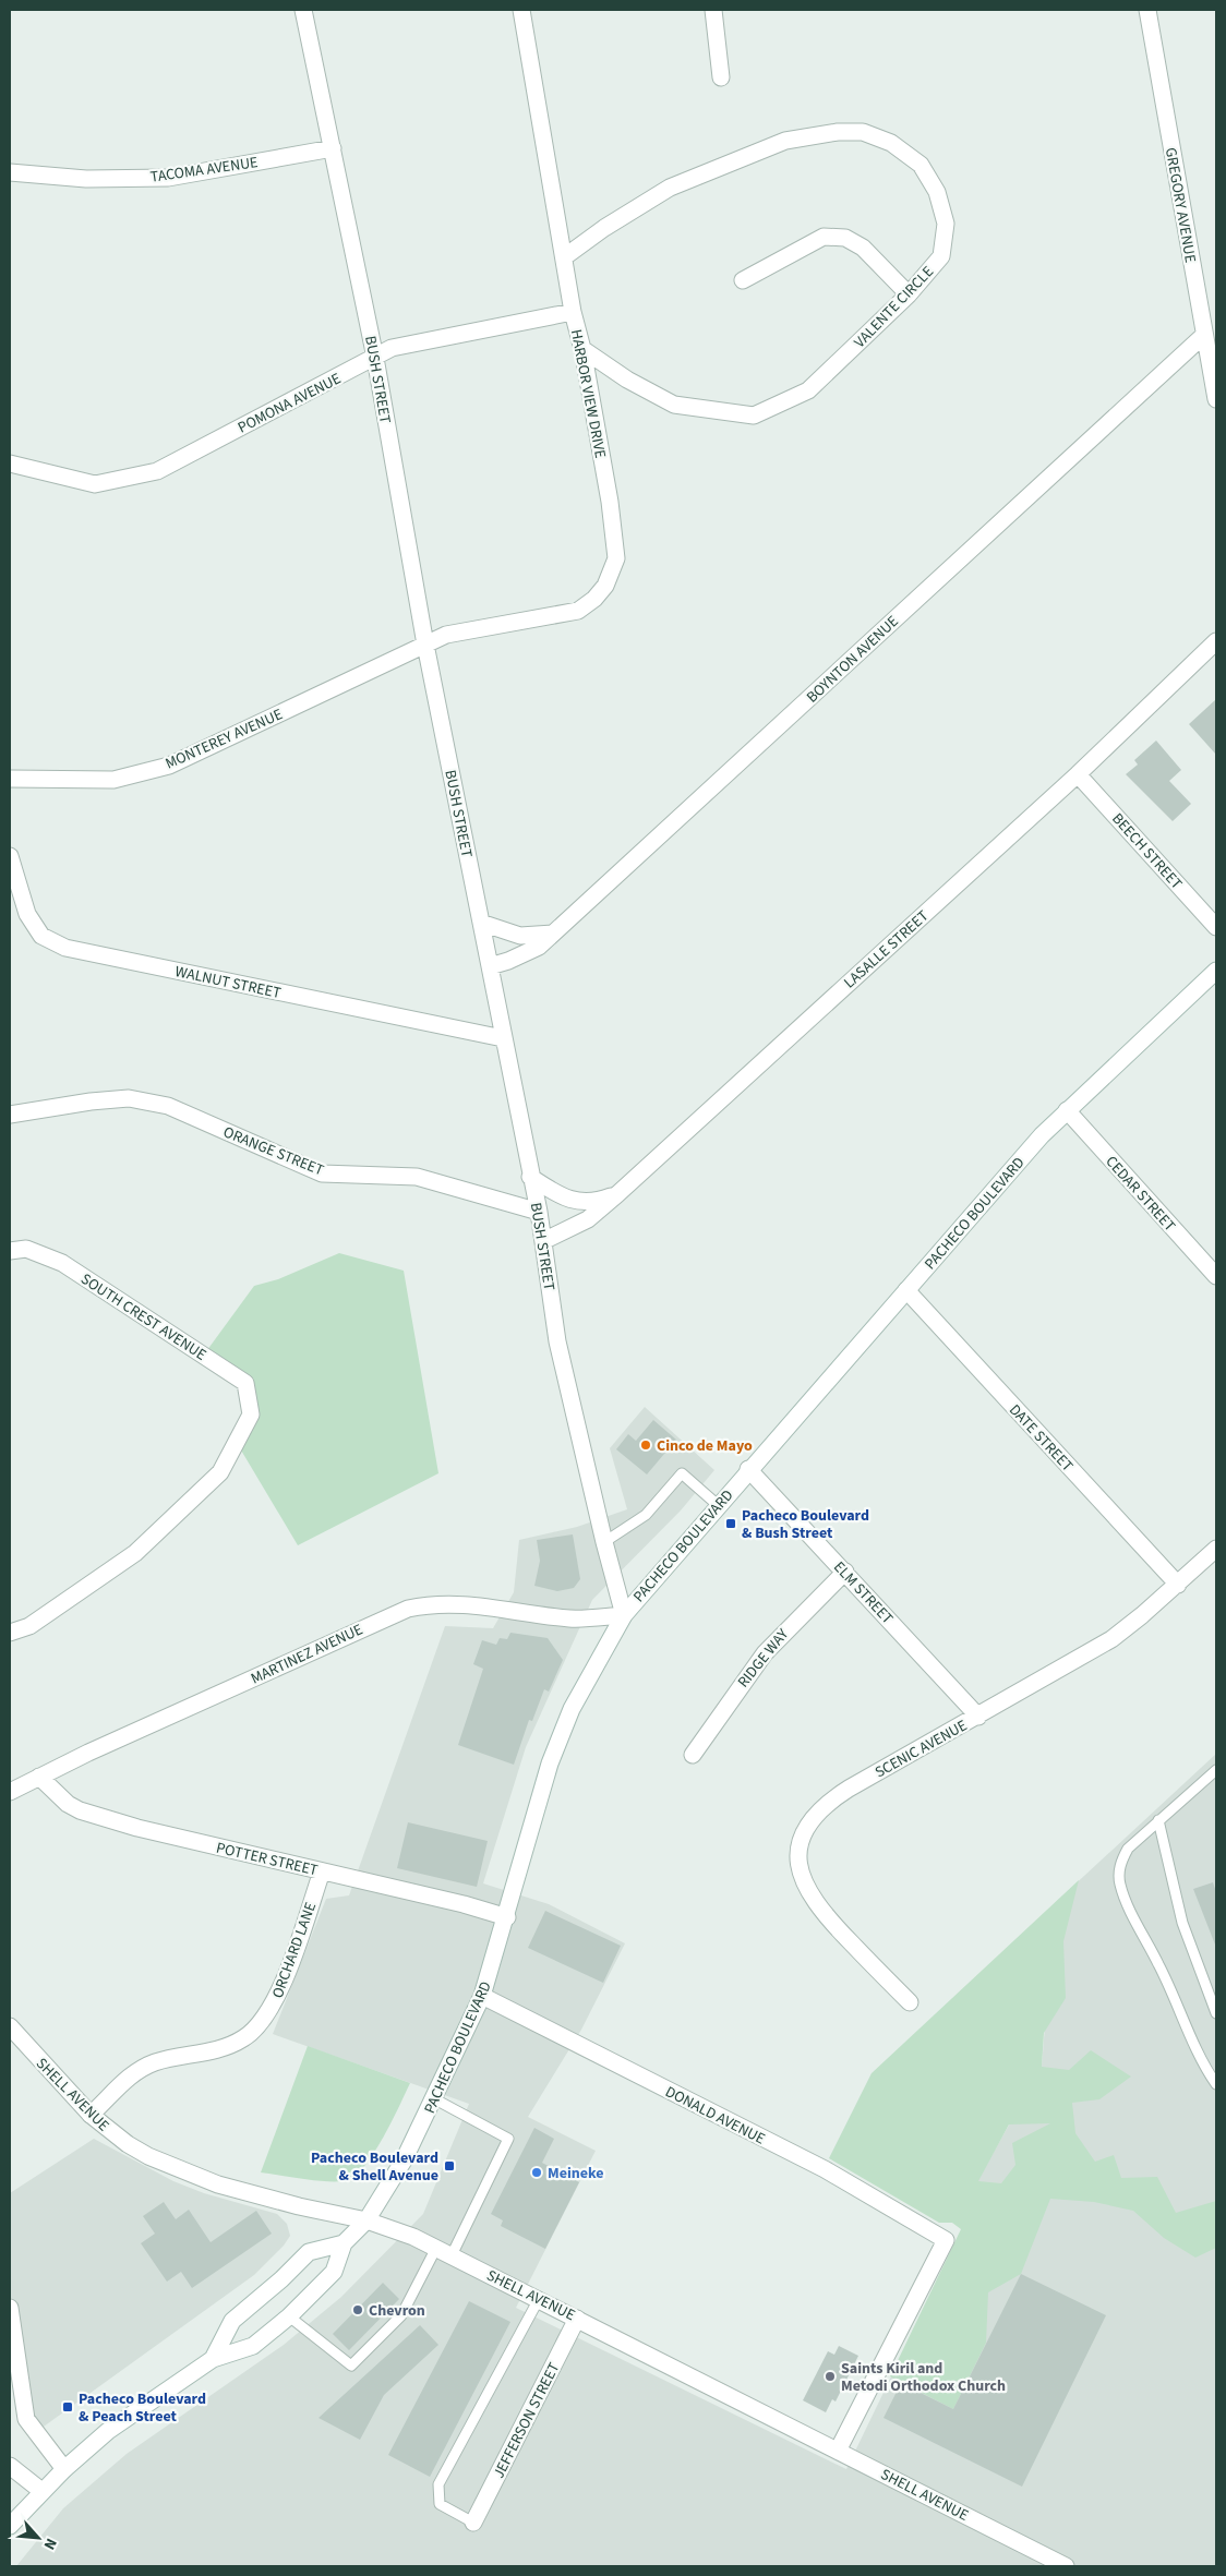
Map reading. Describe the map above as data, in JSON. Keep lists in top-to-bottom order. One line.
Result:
{"streets":{"street":["TACOMA AVENUE","GREGORY AVENUE","VALENTE CIRCLE","BUSH STREET","HARBOR VIEW DRIVE","POMONA AVENUE","BOYNTON AVENUE","MONTEREY AVENUE","BEECH STREET","LASALLE STREET","WALNUT STREET","ORANGE STREET","CEDAR STREET","PACHECO BOULEVARD","SOUTH CREST AVENUE","DATE STREET","ELM STREET","MARTINEZ AVENUE","RIDGE WAY","SCENIC AVENUE","POTTER STREET","ORCHARD LANE","SHELL AVENUE","DONALD AVENUE","JEFFERSON STREET"]},"crossings":[["TACOMA AVENUE","BUSH STREET"],["GREGORY AVENUE","BOYNTON AVENUE"],["VALENTE CIRCLE","HARBOR VIEW DRIVE"],["BUSH STREET","HARBOR VIEW DRIVE"],["BUSH STREET","POMONA AVENUE"],["BUSH STREET","BOYNTON AVENUE"],["BUSH STREET","MONTEREY AVENUE"],["BUSH STREET","LASALLE STREET"],["BUSH STREET","WALNUT STREET"],["BUSH STREET","ORANGE STREET"],["BUSH STREET","PACHECO BOULEVARD"],["BUSH STREET","MARTINEZ AVENUE"],["HARBOR VIEW DRIVE","POMONA AVENUE"],["HARBOR VIEW DRIVE","MONTEREY AVENUE"],["BEECH STREET","LASALLE STREET"],["CEDAR STREET","PACHECO BOULEVARD"],["PACHECO BOULEVARD","DATE STREET"],["PACHECO BOULEVARD","ELM STREET"],["PACHECO BOULEVARD","MARTINEZ AVENUE"],["PACHECO BOULEVARD","POTTER STREET"],["PACHECO BOULEVARD","SHELL AVENUE"],["PACHECO BOULEVARD","DONALD AVENUE"],["DATE STREET","SCENIC AVENUE"],["ELM STREET","RIDGE WAY"],["ELM STREET","SCENIC AVENUE"],["MARTINEZ AVENUE","POTTER STREET"],["POTTER STREET","ORCHARD LANE"],["ORCHARD LANE","SHELL AVENUE"],["SHELL AVENUE","DONALD AVENUE"],["SHELL AVENUE","JEFFERSON STREET"]],"places":{"other":["Cinco de Mayo","Meineke","Chevron","Saints Kiril and Metodi Orthodox Church"],"transit":["Pacheco Boulevard & Bush Street","Pacheco Boulevard & Shell Avenue","Pacheco Boulevard & Peach Street"]},"north":"bottom right"}
